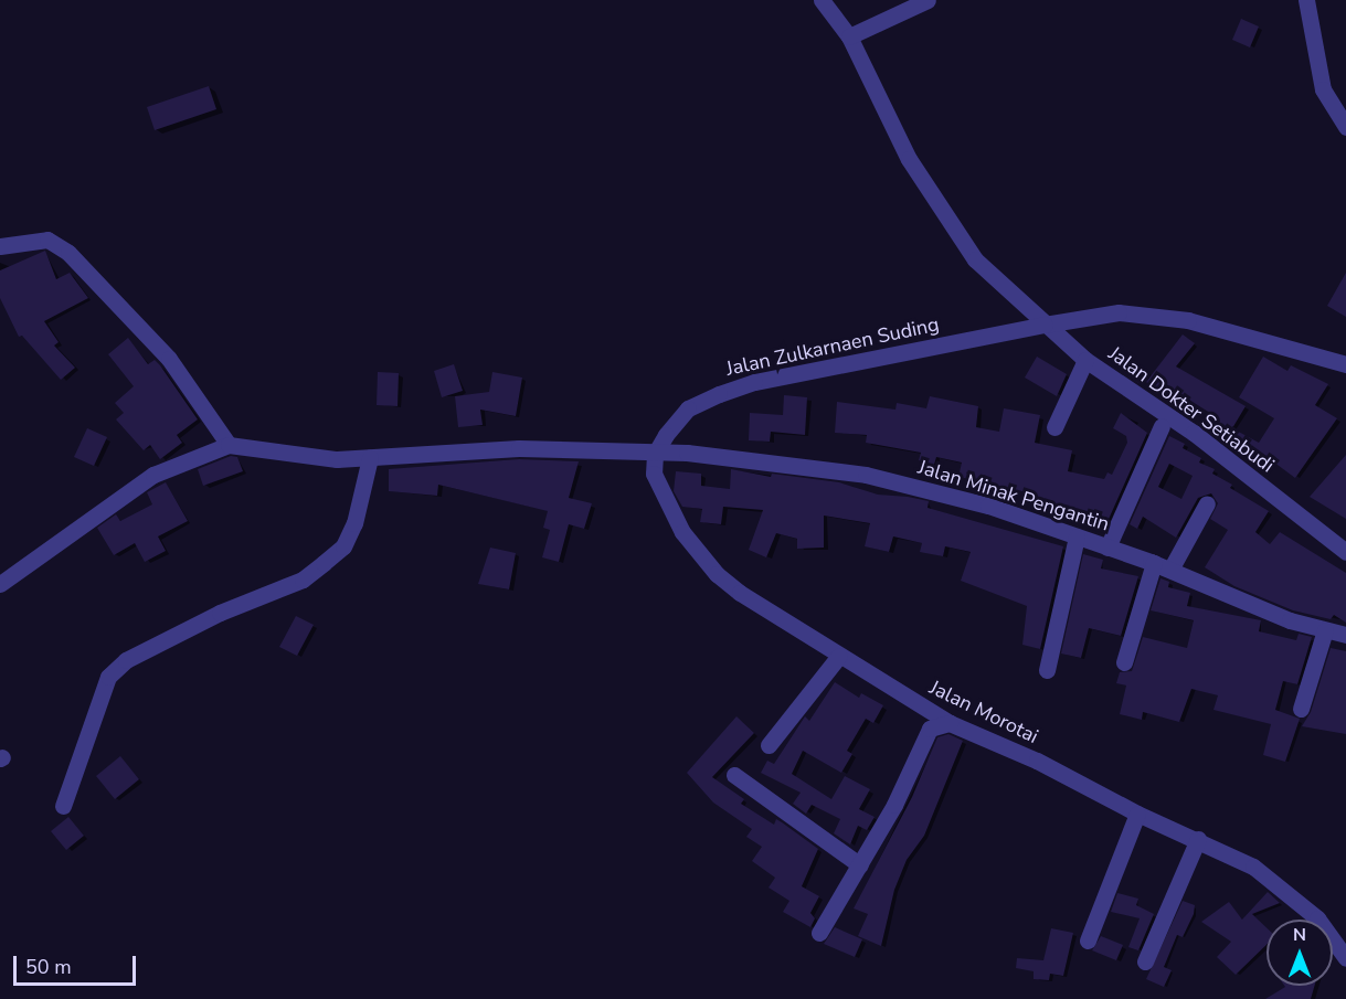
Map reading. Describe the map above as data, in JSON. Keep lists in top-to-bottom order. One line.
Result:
{"streets":{"street":["Jalan Zulkarnaen Suding","Jalan Dokter Setiabudi","Jalan Minak Pengantin","Jalan Morotai"]},"crossings":[["Jalan Zulkarnaen Suding","Jalan Dokter Setiabudi"],["Jalan Zulkarnaen Suding","Jalan Minak Pengantin"],["Jalan Zulkarnaen Suding","Jalan Morotai"],["Jalan Minak Pengantin","Jalan Morotai"]],"scale_bar":"50 m","north":"top"}
